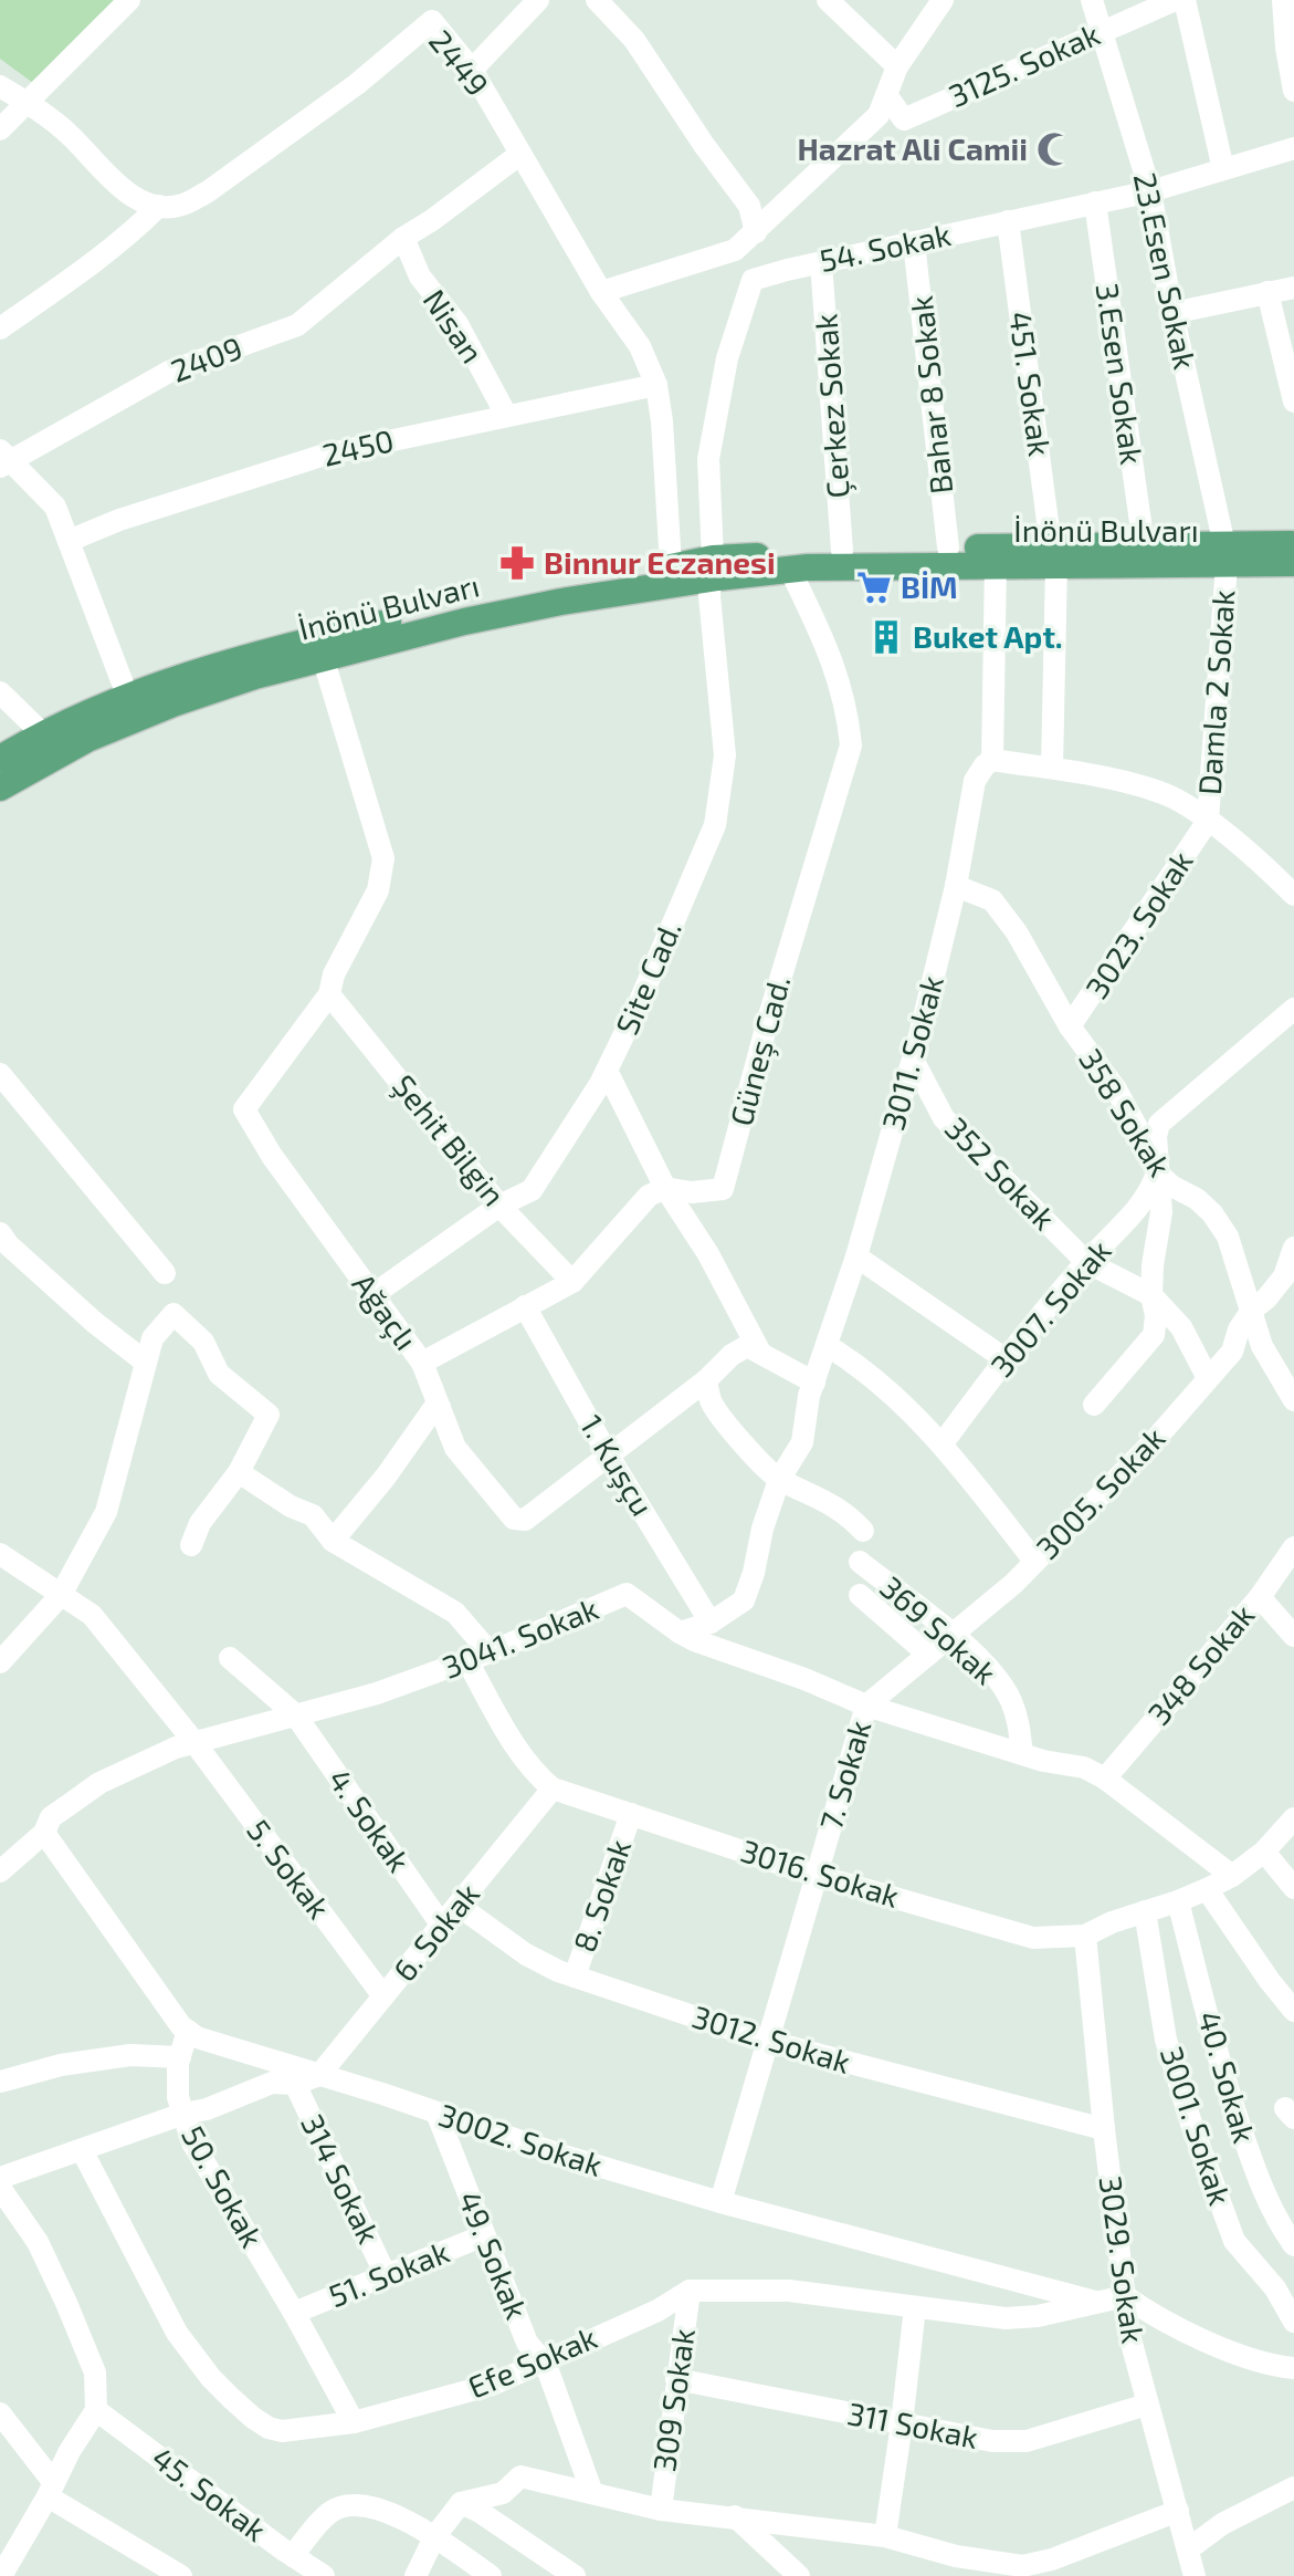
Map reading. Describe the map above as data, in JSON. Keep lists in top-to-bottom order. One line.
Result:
{"streets":{"main road":["İnönü Bulvarı"],"street":["2449","3125. Sokak","54. Sokak","23.Esen Sokak","Nisan","2409","3.Esen Sokak","451. Sokak","Bahar 8 Sokak","Çerkez Sokak","2450","Damla 2 Sokak","3023. Sokak","Site Cad.","Güneş Cad.","3011. Sokak","358 Sokak","Şehit Bilgin","352 Sokak","3007. Sokak","Ağaçlı","1. Kuşçu","3005. Sokak","369 Sokak","3041. Sokak","348 Sokak","7. Sokak","4. Sokak","5. Sokak","3016. Sokak","8. Sokak","6. Sokak","3012. Sokak","40. Sokak","3001. Sokak","3002. Sokak","314 Sokak","50. Sokak","49. Sokak","3029. Sokak","51. Sokak","Efe Sokak","309 Sokak","311 Sokak","45. Sokak"]},"crossings":[["2449","2409"],["2449","2450"],["2449","İnönü Bulvarı"],["3125. Sokak","23.Esen Sokak"],["54. Sokak","23.Esen Sokak"],["54. Sokak","3.Esen Sokak"],["54. Sokak","451. Sokak"],["54. Sokak","Bahar 8 Sokak"],["54. Sokak","Çerkez Sokak"],["23.Esen Sokak","İnönü Bulvarı"],["23.Esen Sokak","Damla 2 Sokak"],["Nisan","2409"],["Nisan","2450"],["451. Sokak","İnönü Bulvarı"],["İnönü Bulvarı","Damla 2 Sokak"],["İnönü Bulvarı","Site Cad."],["İnönü Bulvarı","Güneş Cad."],["Damla 2 Sokak","3023. Sokak"],["3023. Sokak","358 Sokak"],["Site Cad.","Şehit Bilgin"],["Site Cad.","Ağaçlı"],["3011. Sokak","358 Sokak"],["3011. Sokak","352 Sokak"],["3011. Sokak","1. Kuşçu"],["3011. Sokak","3041. Sokak"],["358 Sokak","3007. Sokak"],["358 Sokak","3005. Sokak"],["Şehit Bilgin","Ağaçlı"],["352 Sokak","3007. Sokak"],["Ağaçlı","1. Kuşçu"],["3005. Sokak","369 Sokak"],["3005. Sokak","3041. Sokak"],["3005. Sokak","7. Sokak"],["369 Sokak","3041. Sokak"],["3041. Sokak","348 Sokak"],["3041. Sokak","7. Sokak"],["3041. Sokak","4. Sokak"],["3041. Sokak","5. Sokak"],["3041. Sokak","3016. Sokak"],["3041. Sokak","3002. Sokak"],["7. Sokak","3016. Sokak"],["7. Sokak","3012. Sokak"],["7. Sokak","3002. Sokak"],["4. Sokak","6. Sokak"],["5. Sokak","6. Sokak"],["3016. Sokak","8. Sokak"],["3016. Sokak","6. Sokak"],["3016. Sokak","40. Sokak"],["3016. Sokak","3001. Sokak"],["3016. Sokak","3029. Sokak"],["8. Sokak","3012. Sokak"],["6. Sokak","3012. Sokak"],["6. Sokak","3002. Sokak"],["3012. Sokak","3029. Sokak"],["3002. Sokak","50. Sokak"],["3002. Sokak","49. Sokak"],["314 Sokak","51. Sokak"],["50. Sokak","51. Sokak"],["50. Sokak","Efe Sokak"],["49. Sokak","51. Sokak"],["49. Sokak","Efe Sokak"],["3029. Sokak","311 Sokak"],["Efe Sokak","309 Sokak"],["309 Sokak","311 Sokak"]],"places":{"mosque":["Hazrat Ali Camii"],"pharmacy":["Binnur Eczanesi"],"supermarket":["BİM"],"building":["Buket Apt."]}}
